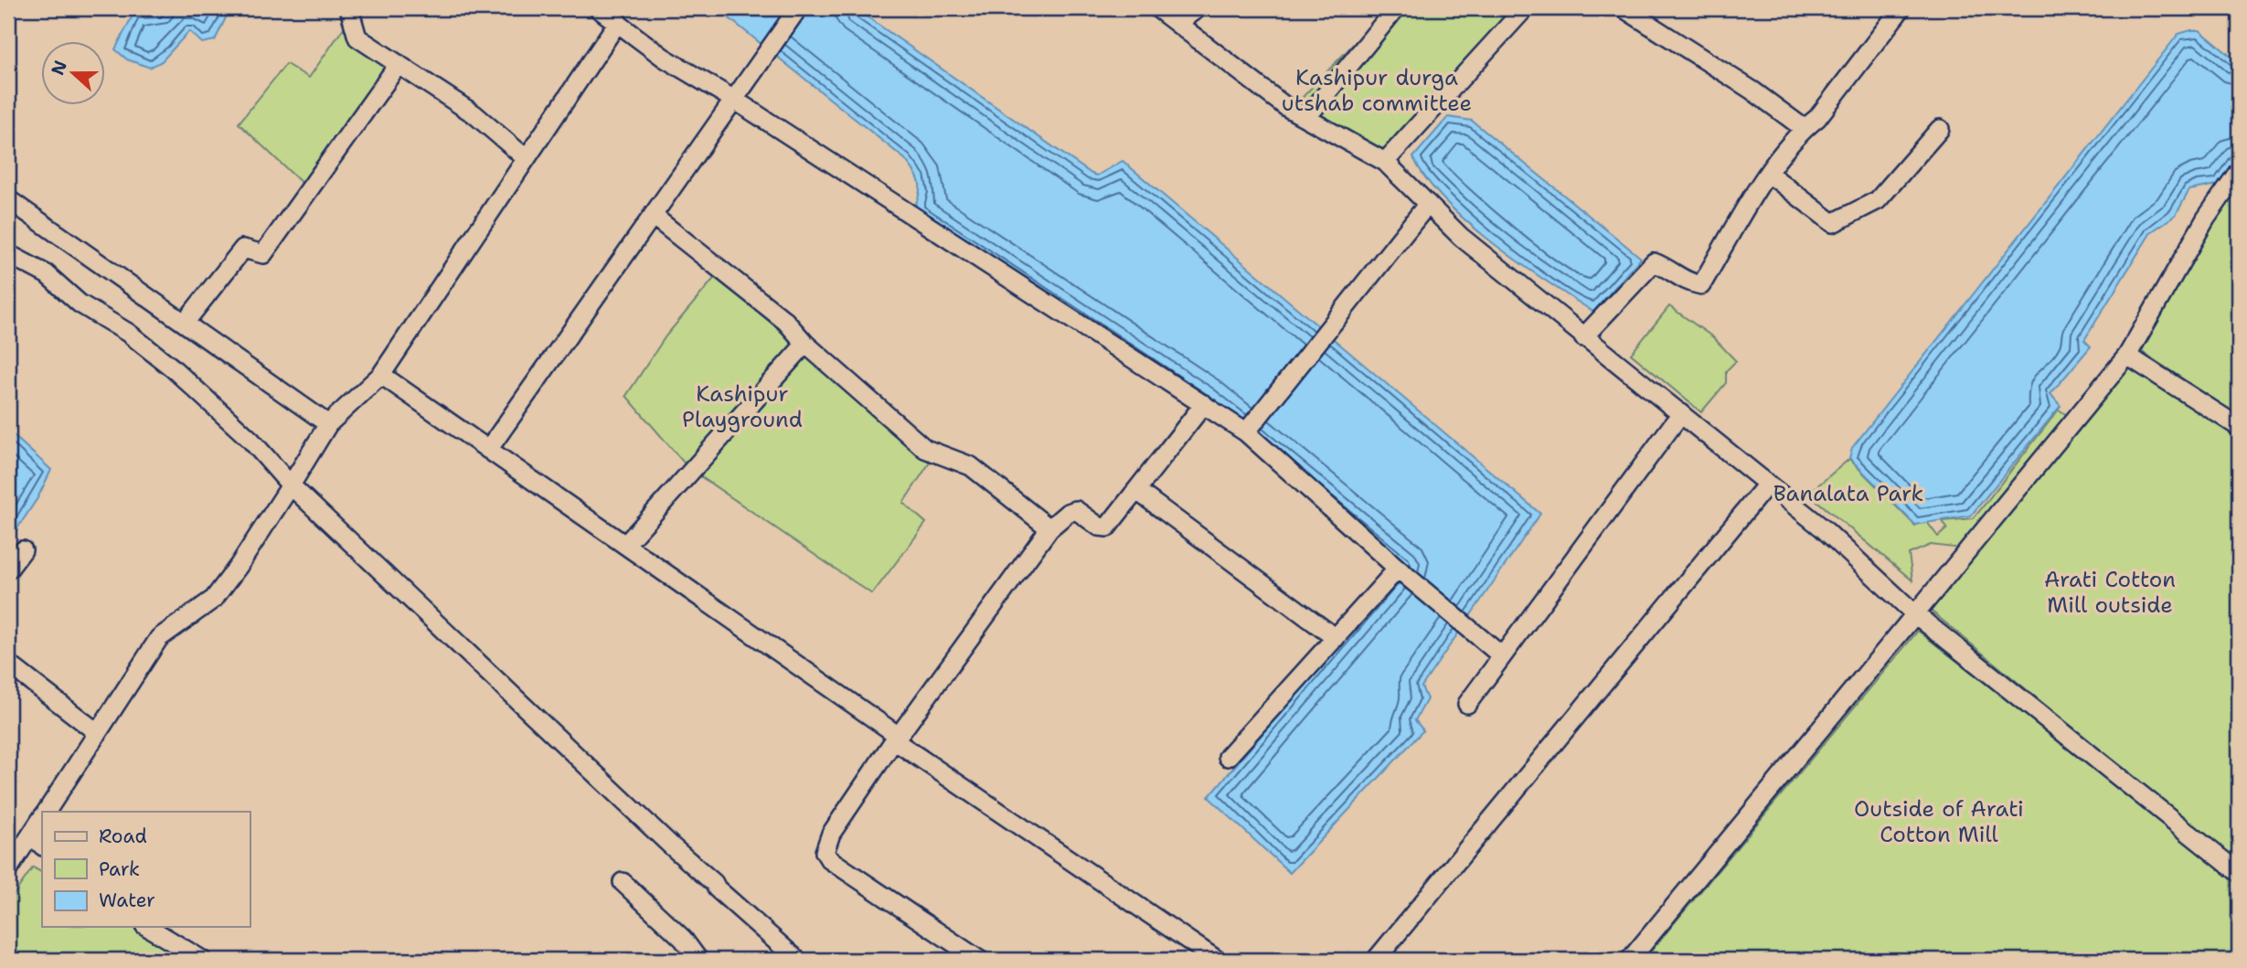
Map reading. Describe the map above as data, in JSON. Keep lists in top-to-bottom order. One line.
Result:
{"parks":["Kashipur durga utshab committee","Kashipur Playground","Banalata Park","Arati Cotton Mill outside","Outside of Arati Cotton Mill"],"legend":["Road","Park","Water"],"north":"left"}
